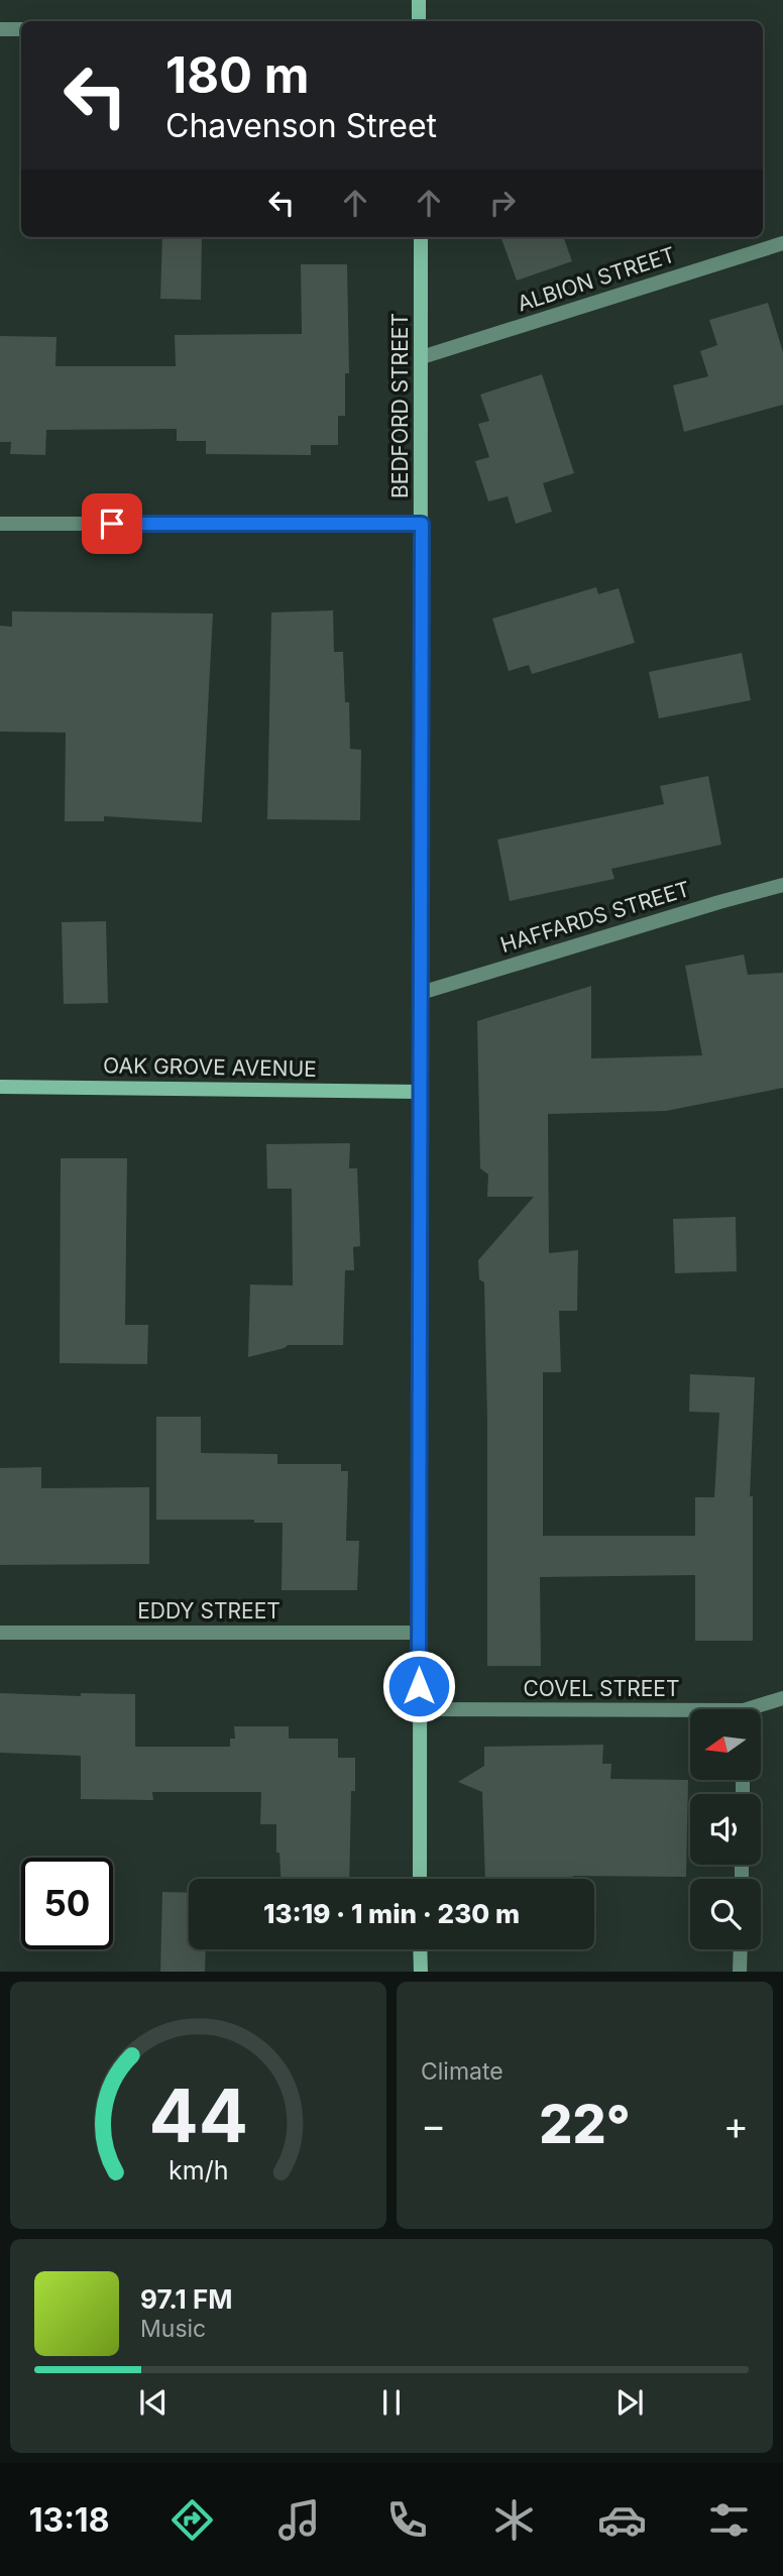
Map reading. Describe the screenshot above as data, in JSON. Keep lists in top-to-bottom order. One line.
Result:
{"streets":{"main road":["BEDFORD STREET","OAK GROVE AVENUE"],"street":["ALBION STREET","HAFFARDS STREET","EDDY STREET","COVEL STREET"]},"crossings":[["ALBION STREET","BEDFORD STREET"],["BEDFORD STREET","HAFFARDS STREET"],["BEDFORD STREET","OAK GROVE AVENUE"],["BEDFORD STREET","EDDY STREET"],["BEDFORD STREET","COVEL STREET"]],"north":"left","page":{"turn":["180 m","Chavenson Street"],"limit":"50","trip":"13:19 · 1 min · 230 m","tile":"Climate","heat":["−","22°","+"],"song":["97.1 FM","Music"],"tabs":"13:18","gauge":["44","km/h"]}}
